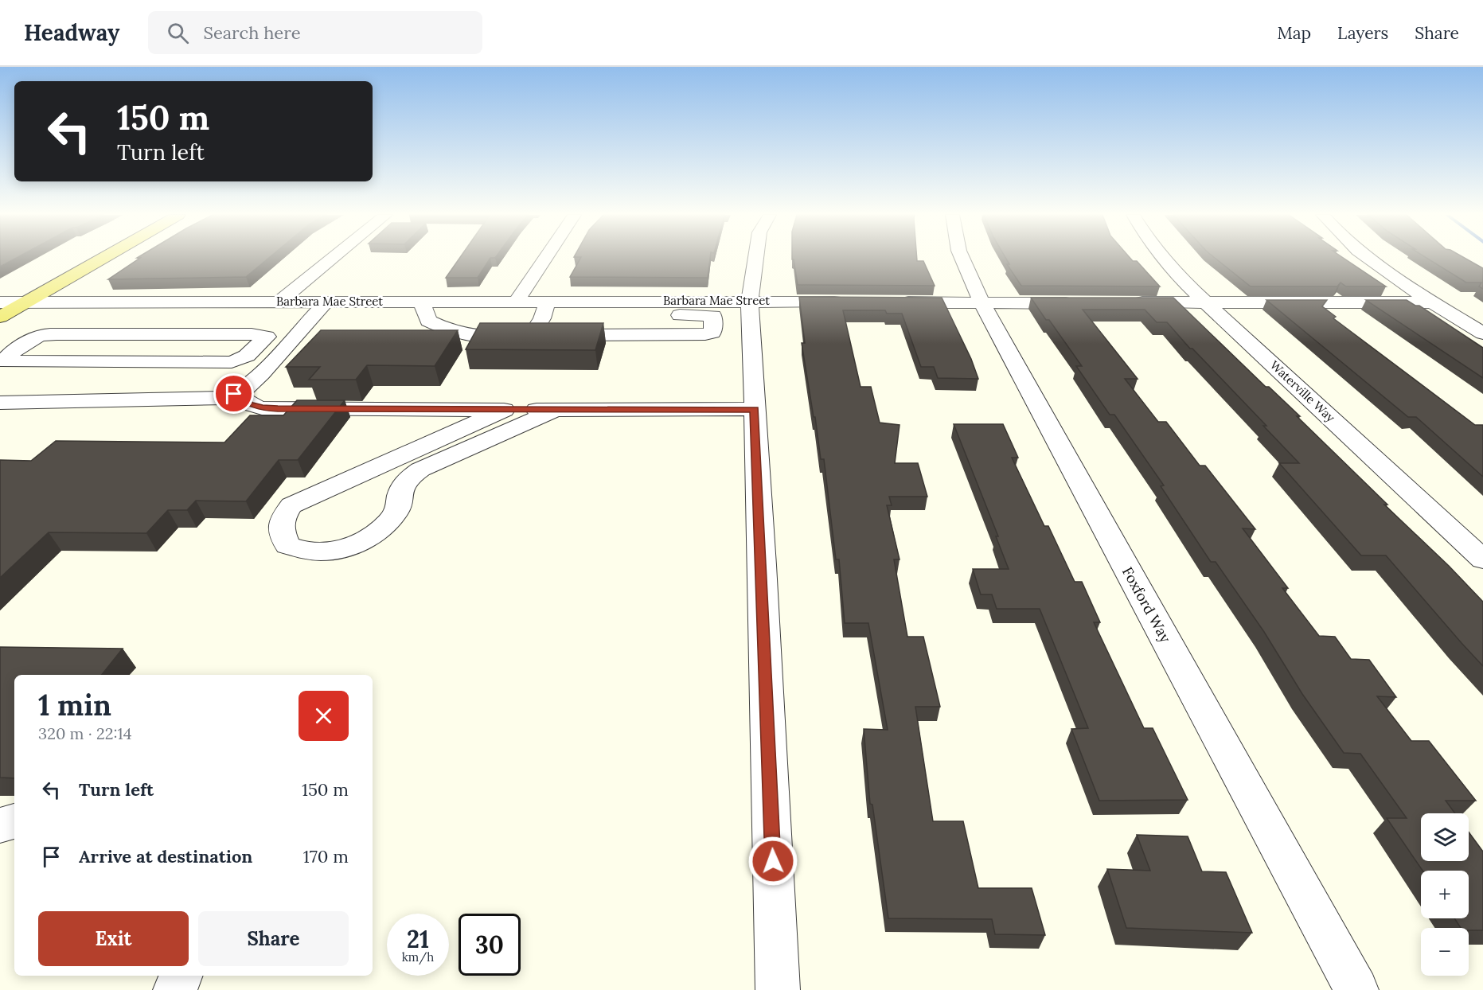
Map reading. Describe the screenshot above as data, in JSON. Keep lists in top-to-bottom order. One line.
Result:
{"streets":{"street":["Barbara Mae Street","Waterville Way","Foxford Way"]},"page":{"header":"Headway","search":"Search here","nav":["Map","Layers","Share"],"turn":["150 m","Turn left"],"heading":["1 min","320 m · 22:14"],"list":[{"name":"Turn left","value":"150 m"},{"name":"Arrive at destination","value":"170 m"}],"map_buttons":["+","−"],"buttons":["Exit","Share"],"speed":"21 km/h","limit":"30"}}
